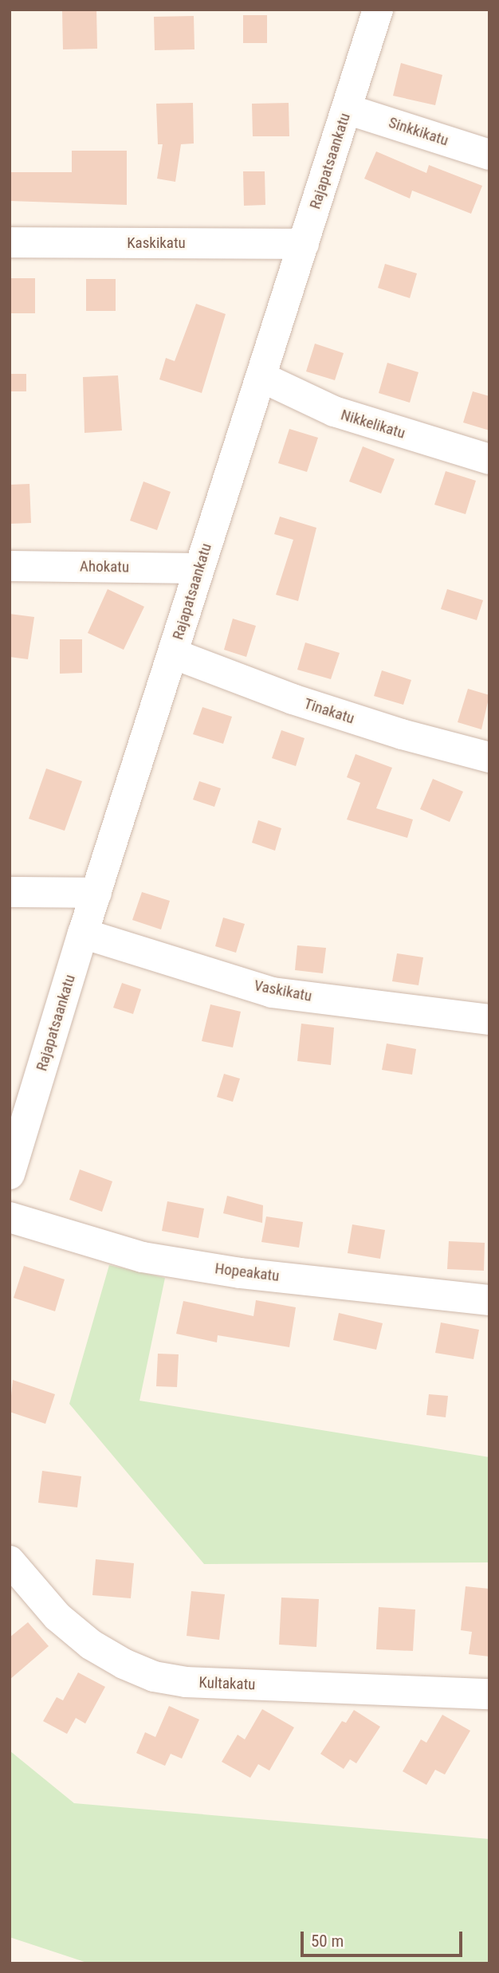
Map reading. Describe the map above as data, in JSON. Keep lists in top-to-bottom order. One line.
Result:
{"streets":{"street":["Sinkkikatu","Rajapatsaankatu","Kaskikatu","Nikkelikatu","Ahokatu","Tinakatu","Vaskikatu","Hopeakatu","Kultakatu"]},"crossings":[["Sinkkikatu","Rajapatsaankatu"],["Rajapatsaankatu","Kaskikatu"],["Rajapatsaankatu","Nikkelikatu"],["Rajapatsaankatu","Ahokatu"],["Rajapatsaankatu","Tinakatu"],["Rajapatsaankatu","Vaskikatu"]],"scale_bar":"50 m"}
